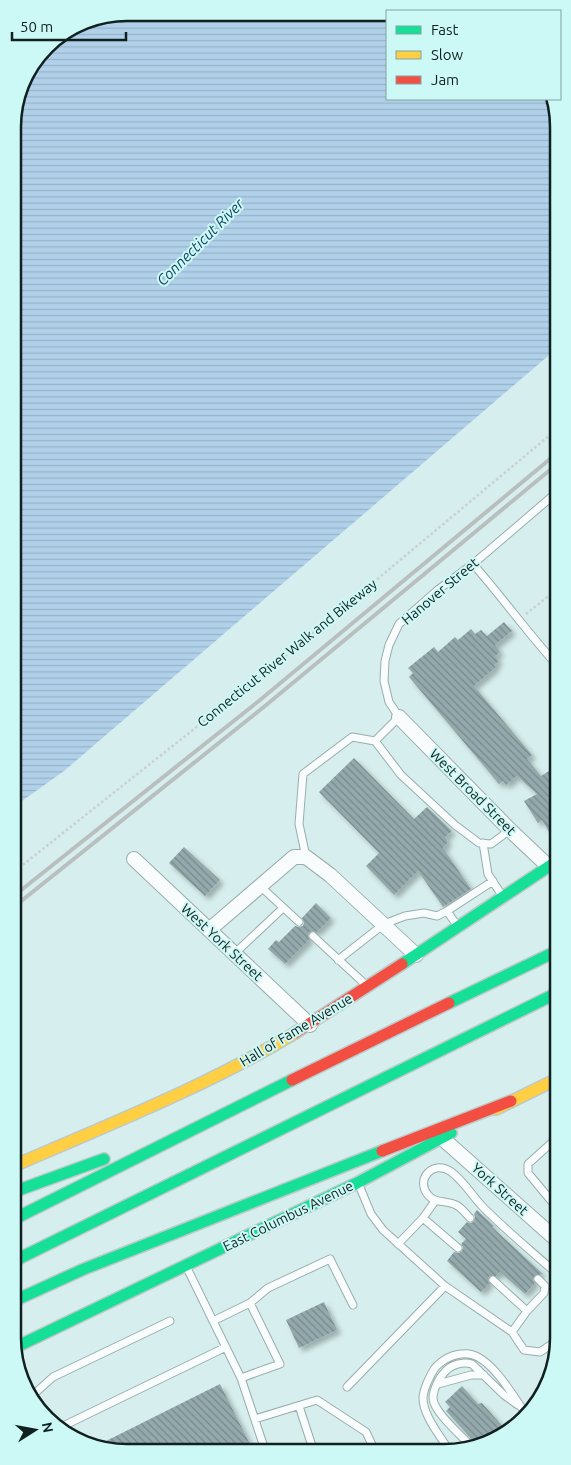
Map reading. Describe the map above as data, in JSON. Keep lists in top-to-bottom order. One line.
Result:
{"streets":{"main road":["Hall of Fame Avenue","East Columbus Avenue"],"street":["West Broad Street","West York Street","York Street"],"lane":["Hanover Street"],"path":["Connecticut River Walk and Bikeway"]},"crossings":[["Hanover Street","West Broad Street"],["West York Street","Hall of Fame Avenue"],["York Street","East Columbus Avenue"]],"water":["Connecticut River"],"legend":["Fast","Slow","Jam"],"scale_bar":"50 m","north":"right"}
